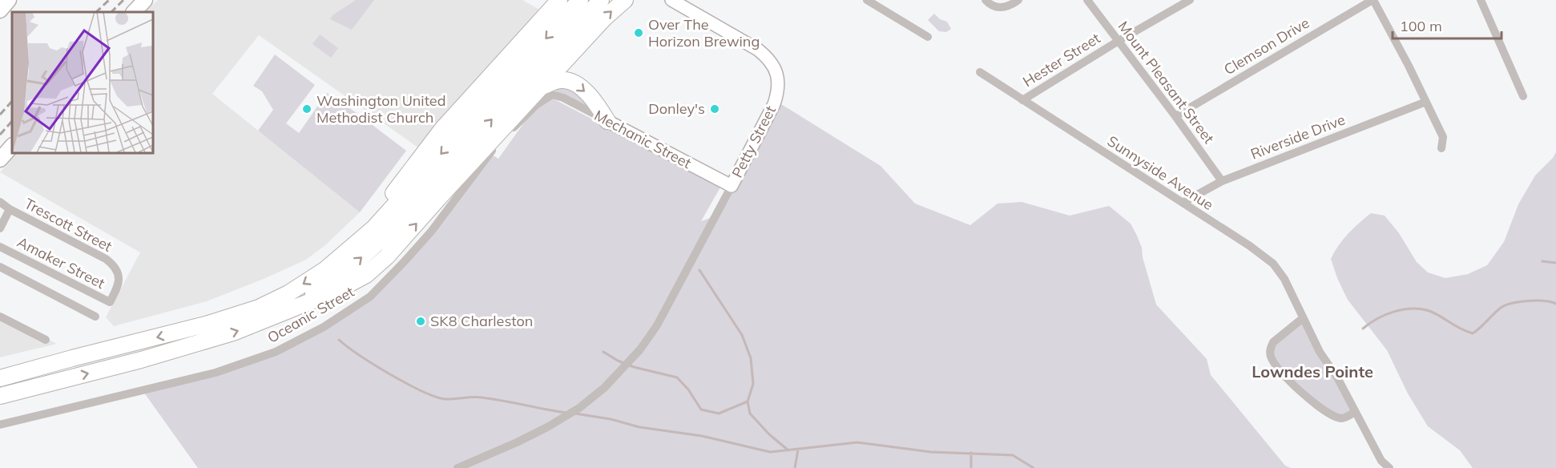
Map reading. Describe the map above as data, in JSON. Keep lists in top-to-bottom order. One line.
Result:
{"streets":{"street":["Clemson Drive","Hester Street","Mount Pleasant Street","Riverside Drive","Mechanic Street","Petty Street","Sunnyside Avenue","Trescott Street","Amaker Street","Oceanic Street"]},"crossings":[["Clemson Drive","Mount Pleasant Street"],["Hester Street","Mount Pleasant Street"],["Hester Street","Sunnyside Avenue"],["Mount Pleasant Street","Riverside Drive"],["Riverside Drive","Sunnyside Avenue"],["Mechanic Street","Petty Street"],["Trescott Street","Amaker Street"]],"districts":["Lowndes Pointe"],"places":["Over The Horizon Brewing","Washington United Methodist Church","Donley's","SK8 Charleston"],"scale_bar":"100 m"}
